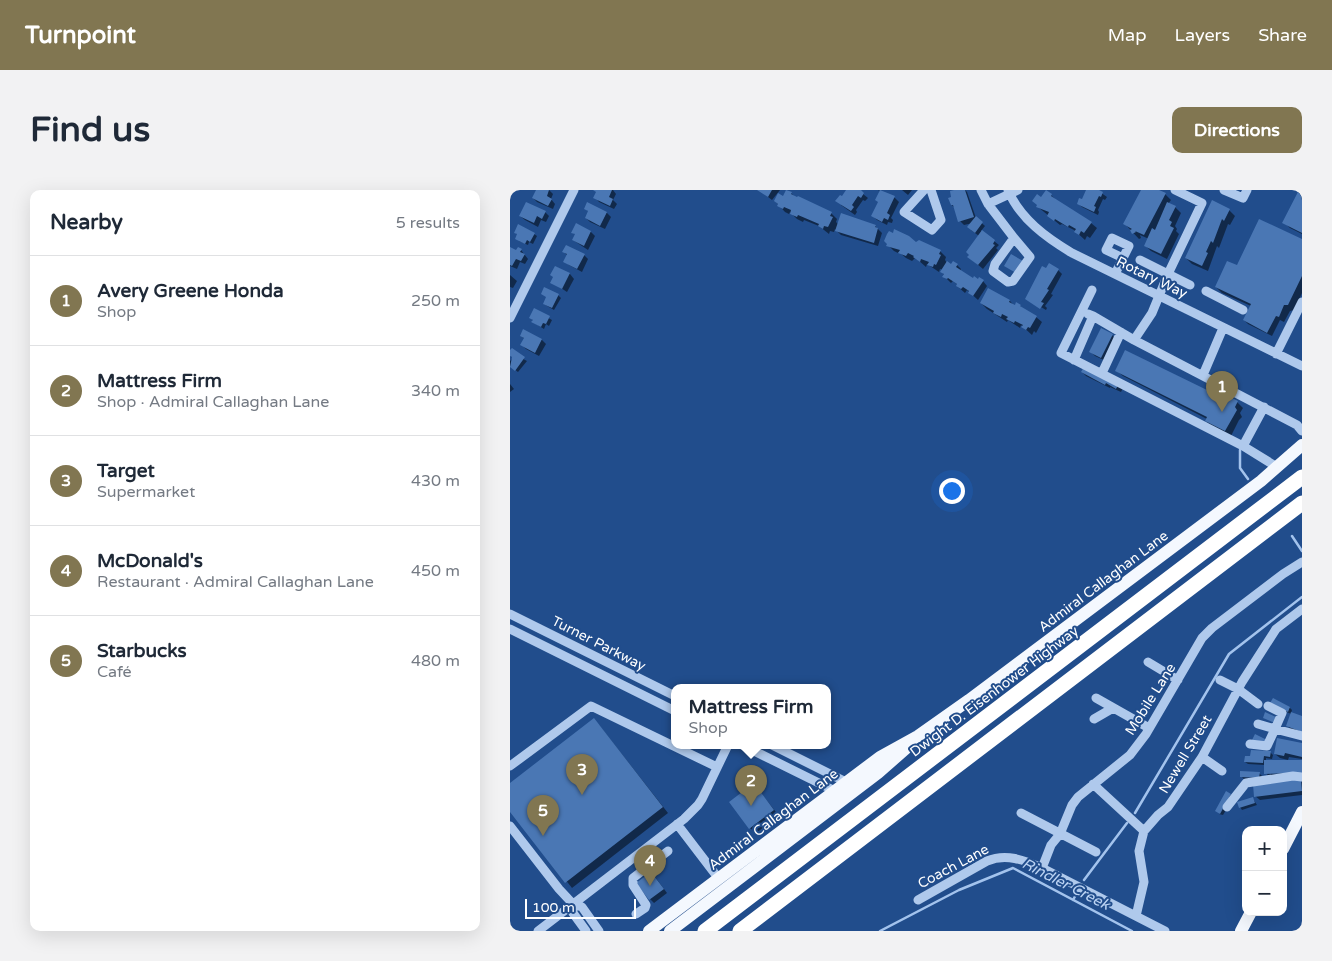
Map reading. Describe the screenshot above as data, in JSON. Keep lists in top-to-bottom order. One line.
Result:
{"streets":{"highway":["Dwight D. Eisenhower Highway"],"main road":["Admiral Callaghan Lane"],"street":["Rotary Way","Turner Parkway","Mobile Lane","Newell Street","Coach Lane"]},"crossings":[["Mobile Lane","Coach Lane"]],"water":["Rindler Creek"],"scale_bar":"100 m","page":{"header":"Turnpoint","nav":["Map","Layers","Share"],"buttons":"Directions","title":"Find us","heading":["Nearby","5 results"],"list":[{"mark":"1","name":"Avery Greene Honda","note":"Shop","value":"250 m"},{"mark":"2","name":"Mattress Firm","note":"Shop · Admiral Callaghan Lane","value":"340 m"},{"mark":"3","name":"Target","note":"Supermarket","value":"430 m"},{"mark":"4","name":"McDonald's","note":"Restaurant · Admiral Callaghan Lane","value":"450 m"},{"mark":"5","name":"Starbucks","note":"Café","value":"480 m"}],"pins":["1","3","2","5","4"],"popup":["Mattress Firm","Shop"],"map_buttons":["+","−"],"scale":"100 m"}}
